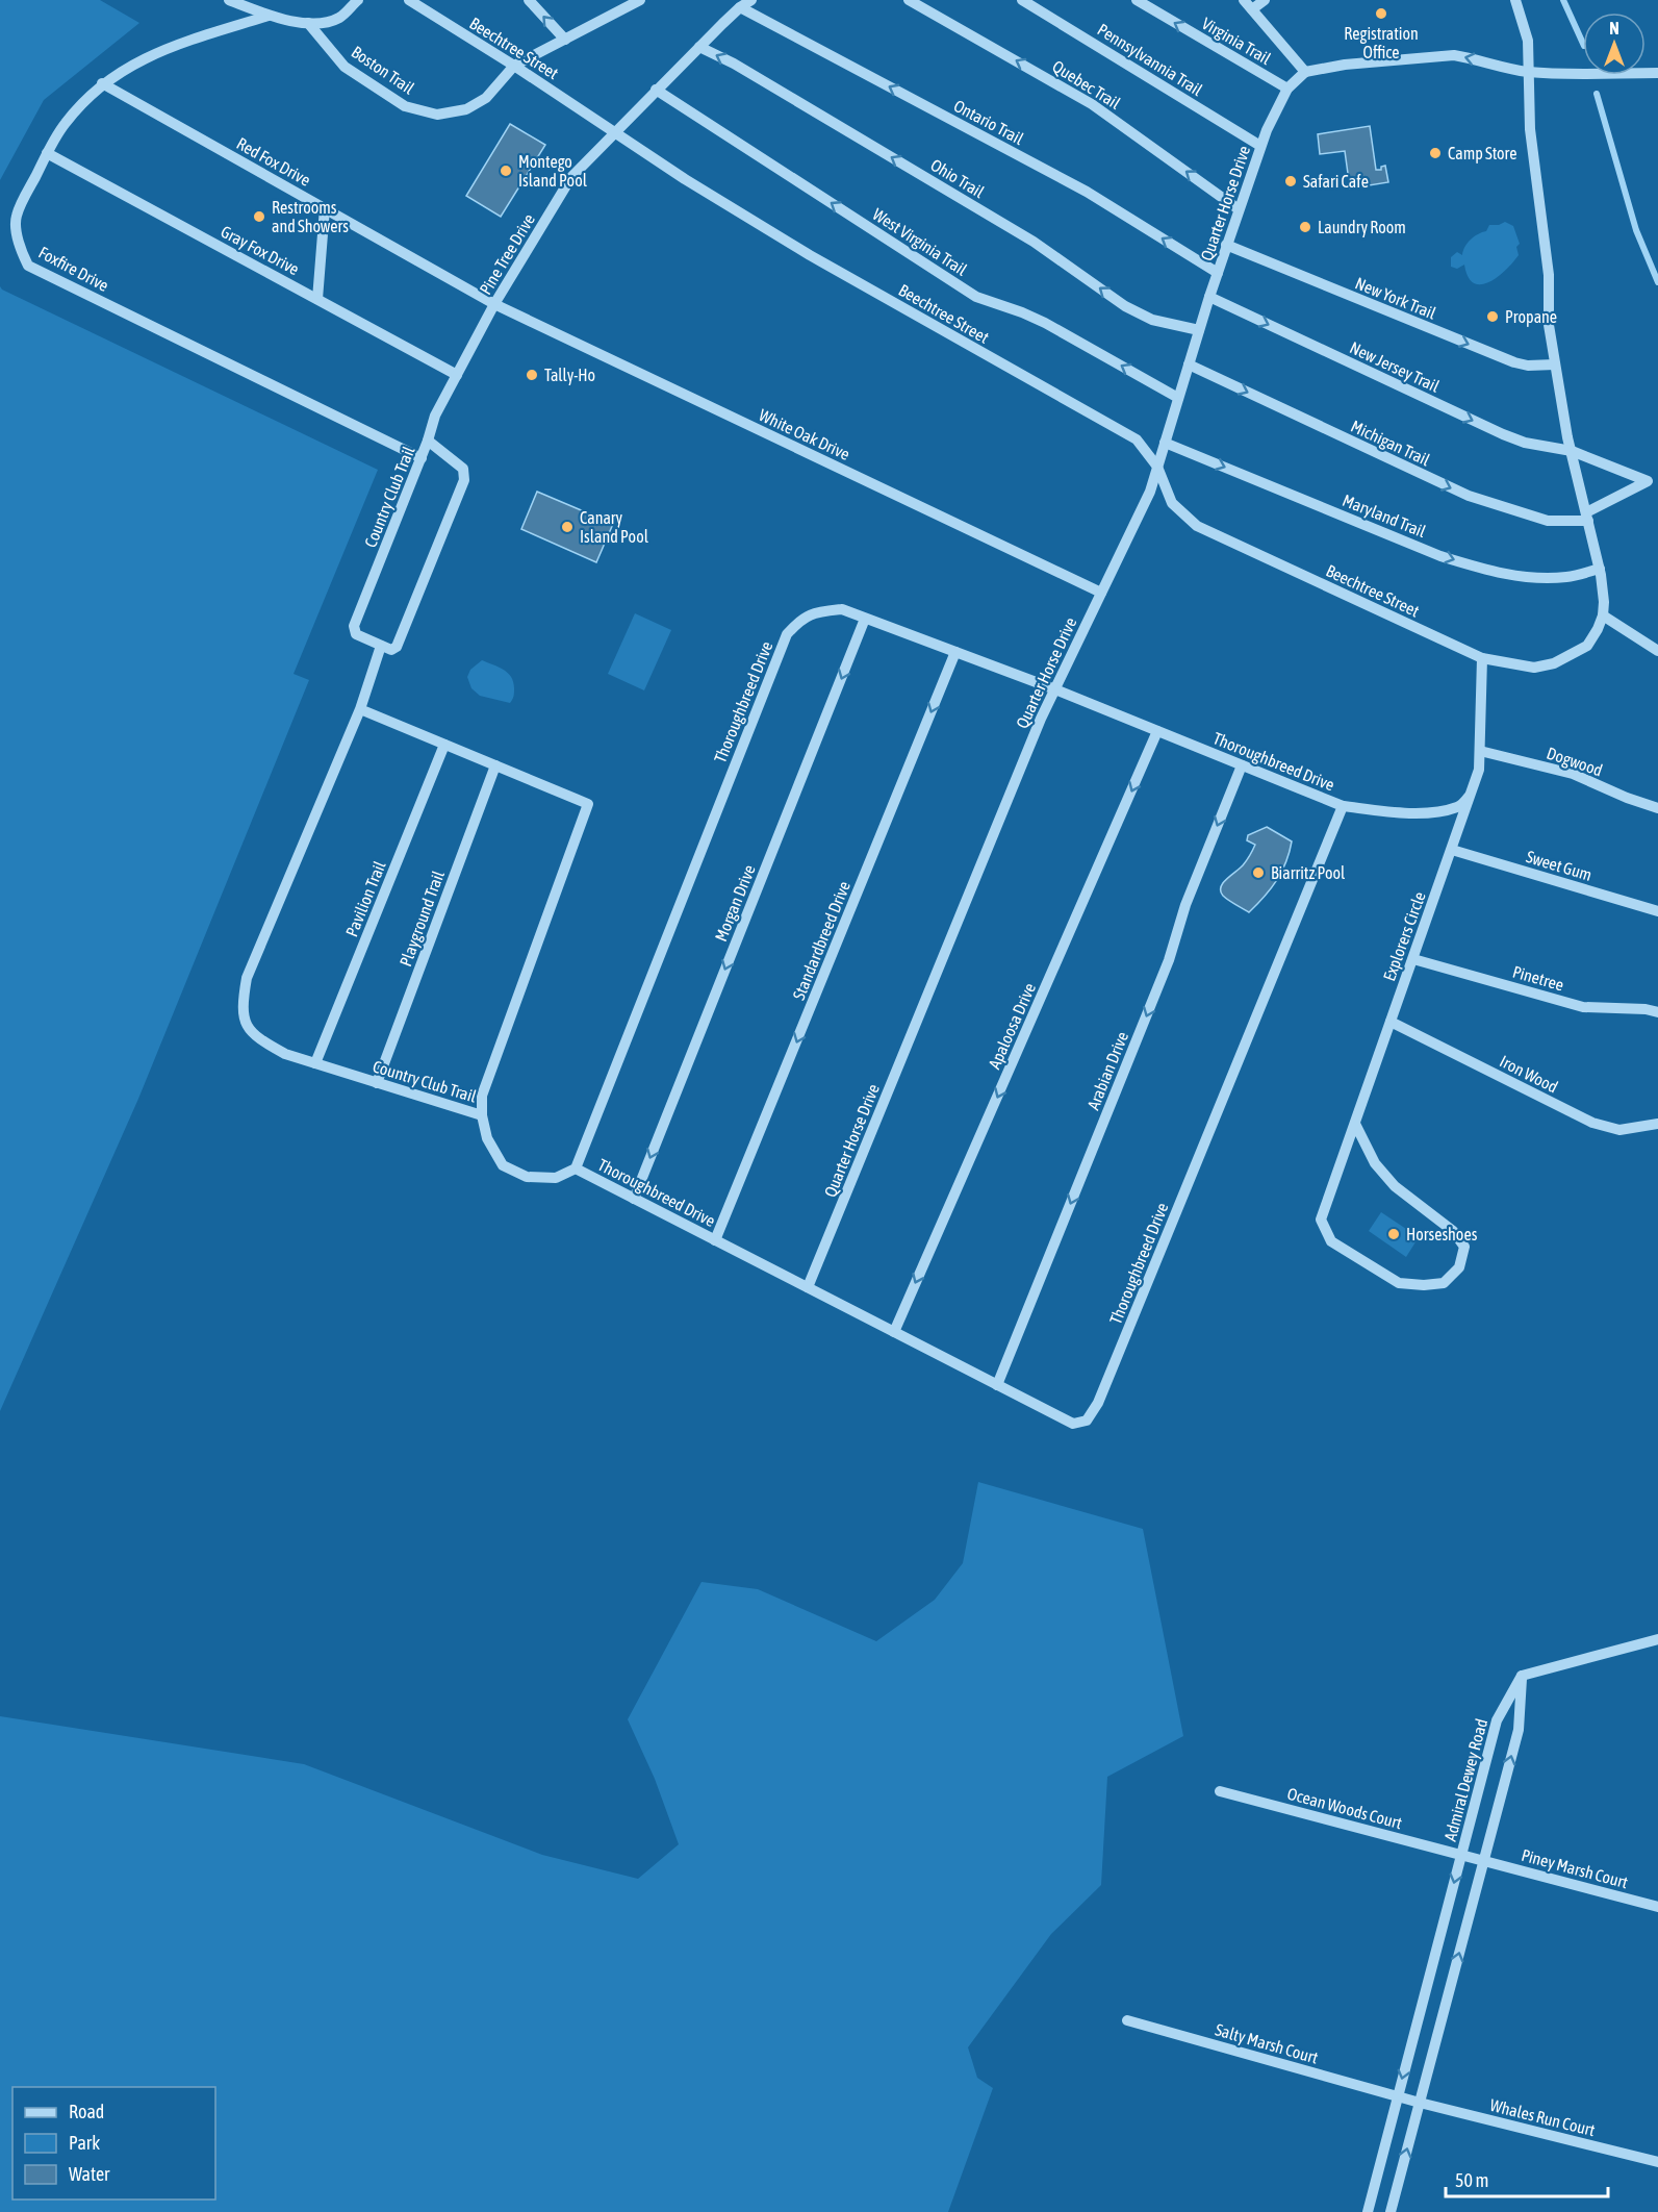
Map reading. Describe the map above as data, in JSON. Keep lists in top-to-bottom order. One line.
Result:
{"streets":{"street":["Virginia Trail","Beechtree Street","Pennsylvannia Trail","Boston Trail","Quebec Trail","Ontario Trail","Red Fox Drive","Ohio Trail","Quarter Horse Drive","West Virginia Trail","Gray Fox Drive","Pine Tree Drive","Foxfire Drive","New York Trail","New Jersey Trail","White Oak Drive","Michigan Trail","Country Club Trail","Maryland Trail","Thoroughbreed Drive","Dogwood","Sweet Gum","Pavilion Trail","Morgan Drive","Playground Trail","Explorers Circle","Standardbreed Drive","Pinetree","Apaloosa Drive","Arabian Drive","Iron Wood","Admiral Dewey Road","Ocean Woods Court","Piney Marsh Court","Salty Marsh Court","Whales Run Court"]},"crossings":[["Virginia Trail","Quarter Horse Drive"],["Beechtree Street","Boston Trail"],["Beechtree Street","Quarter Horse Drive"],["Beechtree Street","Pine Tree Drive"],["Beechtree Street","New York Trail"],["Beechtree Street","New Jersey Trail"],["Beechtree Street","Michigan Trail"],["Beechtree Street","Maryland Trail"],["Beechtree Street","Explorers Circle"],["Pennsylvannia Trail","Quarter Horse Drive"],["Quebec Trail","Quarter Horse Drive"],["Ontario Trail","Quarter Horse Drive"],["Ontario Trail","Pine Tree Drive"],["Red Fox Drive","Pine Tree Drive"],["Red Fox Drive","Foxfire Drive"],["Red Fox Drive","White Oak Drive"],["Ohio Trail","Quarter Horse Drive"],["Ohio Trail","Pine Tree Drive"],["Quarter Horse Drive","West Virginia Trail"],["Quarter Horse Drive","New York Trail"],["Quarter Horse Drive","New Jersey Trail"],["Quarter Horse Drive","White Oak Drive"],["Quarter Horse Drive","Michigan Trail"],["Quarter Horse Drive","Maryland Trail"],["Quarter Horse Drive","Thoroughbreed Drive"],["West Virginia Trail","Pine Tree Drive"],["Gray Fox Drive","Pine Tree Drive"],["Gray Fox Drive","Foxfire Drive"],["Pine Tree Drive","White Oak Drive"],["Pine Tree Drive","Country Club Trail"],["Foxfire Drive","Country Club Trail"],["Country Club Trail","Thoroughbreed Drive"],["Country Club Trail","Pavilion Trail"],["Country Club Trail","Playground Trail"],["Thoroughbreed Drive","Morgan Drive"],["Thoroughbreed Drive","Standardbreed Drive"],["Thoroughbreed Drive","Apaloosa Drive"],["Thoroughbreed Drive","Arabian Drive"],["Dogwood","Explorers Circle"],["Sweet Gum","Explorers Circle"],["Explorers Circle","Pinetree"],["Explorers Circle","Iron Wood"],["Admiral Dewey Road","Ocean Woods Court"],["Admiral Dewey Road","Salty Marsh Court"],["Ocean Woods Court","Piney Marsh Court"],["Salty Marsh Court","Whales Run Court"]],"one_way":["Quebec Trail","Ontario Trail","Ohio Trail","West Virginia Trail","New York Trail","New Jersey Trail","Michigan Trail","Maryland Trail","Morgan Drive","Standardbreed Drive","Apaloosa Drive","Arabian Drive"],"places":["Registration Office","Camp Store","Montego Island Pool","Safari Cafe","Restrooms and Showers","Laundry Room","Propane","Tally-Ho","Canary Island Pool","Biarritz Pool","Horseshoes"],"legend":["Road","Park","Water"],"scale_bar":"50 m","north":"top"}
